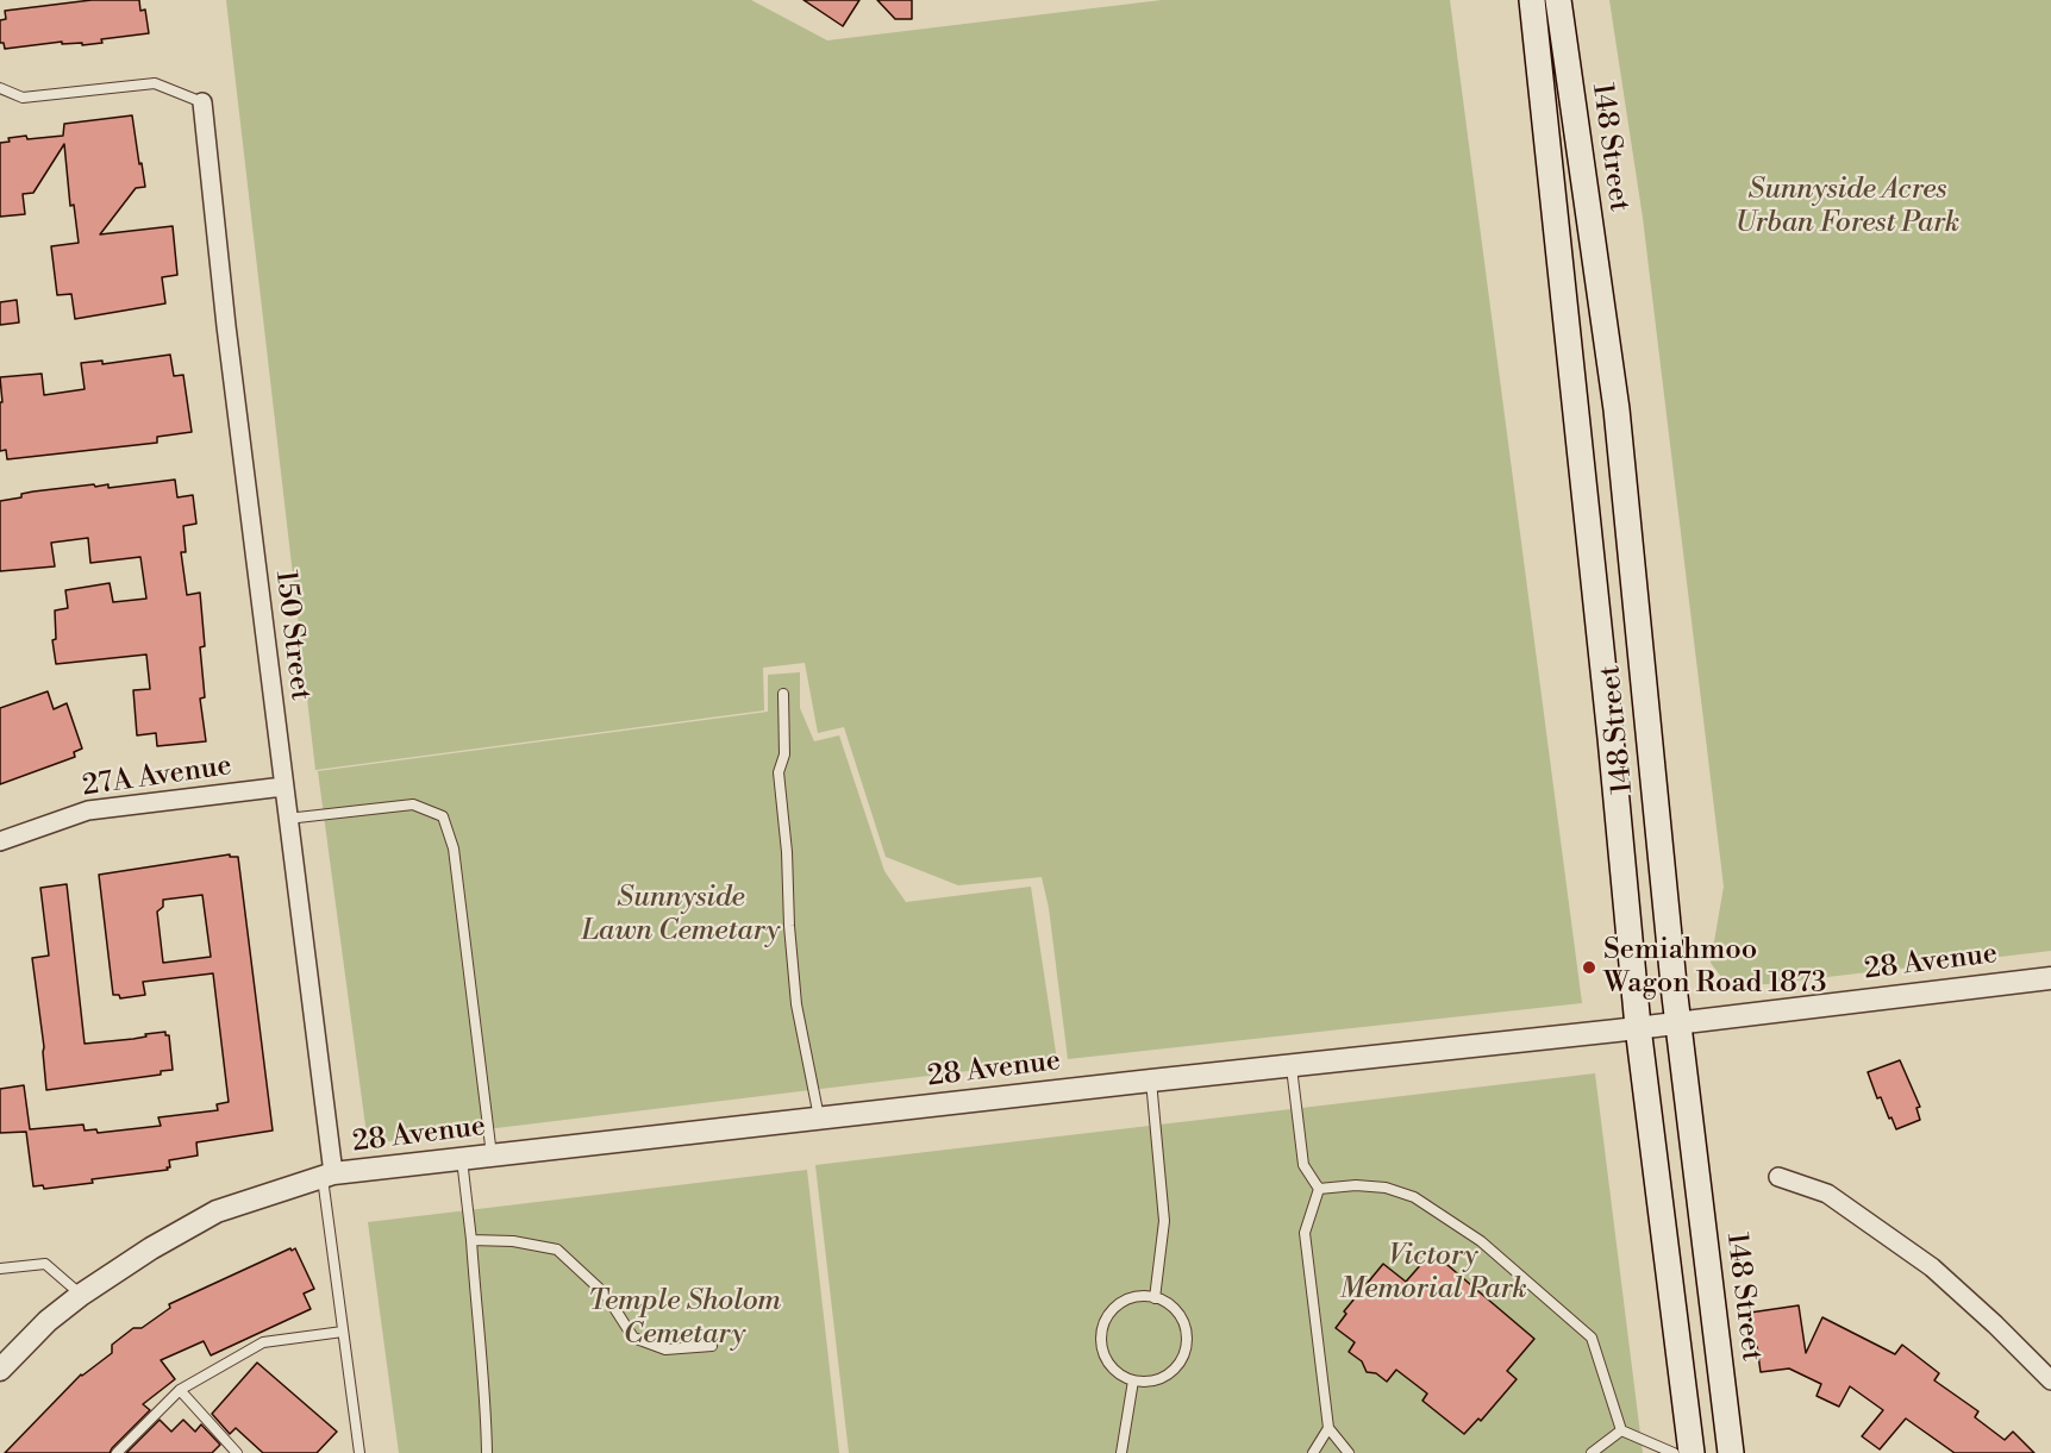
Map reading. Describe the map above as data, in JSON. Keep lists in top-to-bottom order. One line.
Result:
{"streets":{"main road":["148 Street"],"street":["150 Street","27A Avenue","28 Avenue"]},"crossings":[["148 Street","28 Avenue"],["150 Street","27A Avenue"],["150 Street","28 Avenue"]],"parks":["Sunnyside Acres Urban Forest Park","Sunnyside Lawn Cemetary","Victory Memorial Park","Temple Sholom Cemetary"],"places":["Semiahmoo Wagon Road 1873"]}
